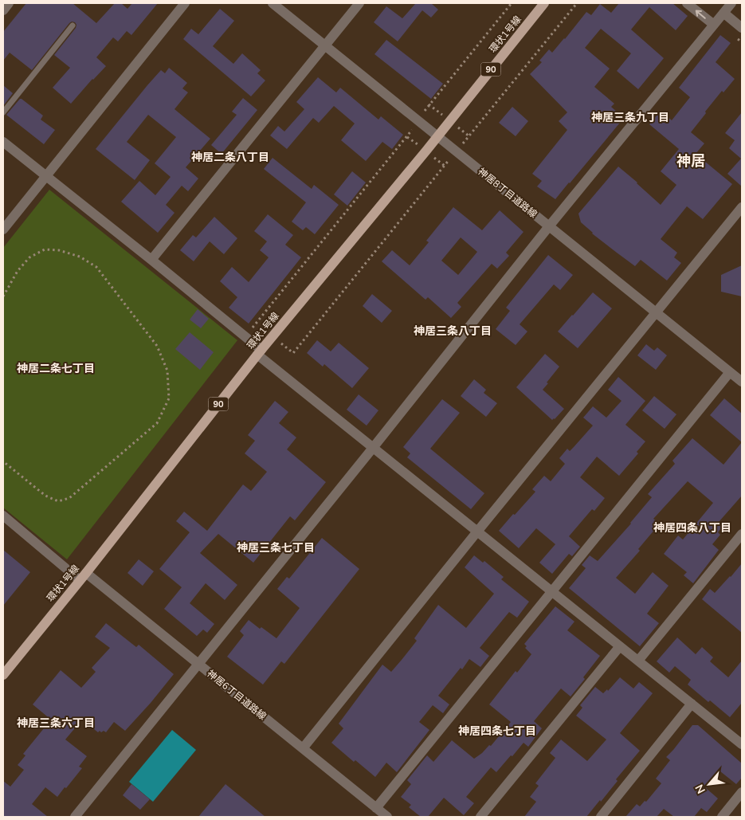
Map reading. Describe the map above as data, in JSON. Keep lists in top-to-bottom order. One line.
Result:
{"streets":{"main road":["環状1号線","90"],"street":["神居8丁目道路線","神居6丁目道路線"]},"crossings":[["環状1号線","神居8丁目道路線"],["環状1号線","神居6丁目道路線"]],"districts":["神居三条九丁目","神居二条八丁目","神居","神居三条八丁目","神居二条七丁目","神居四条八丁目","神居三条七丁目","神居三条六丁目","神居四条七丁目"],"north":"bottom left"}
